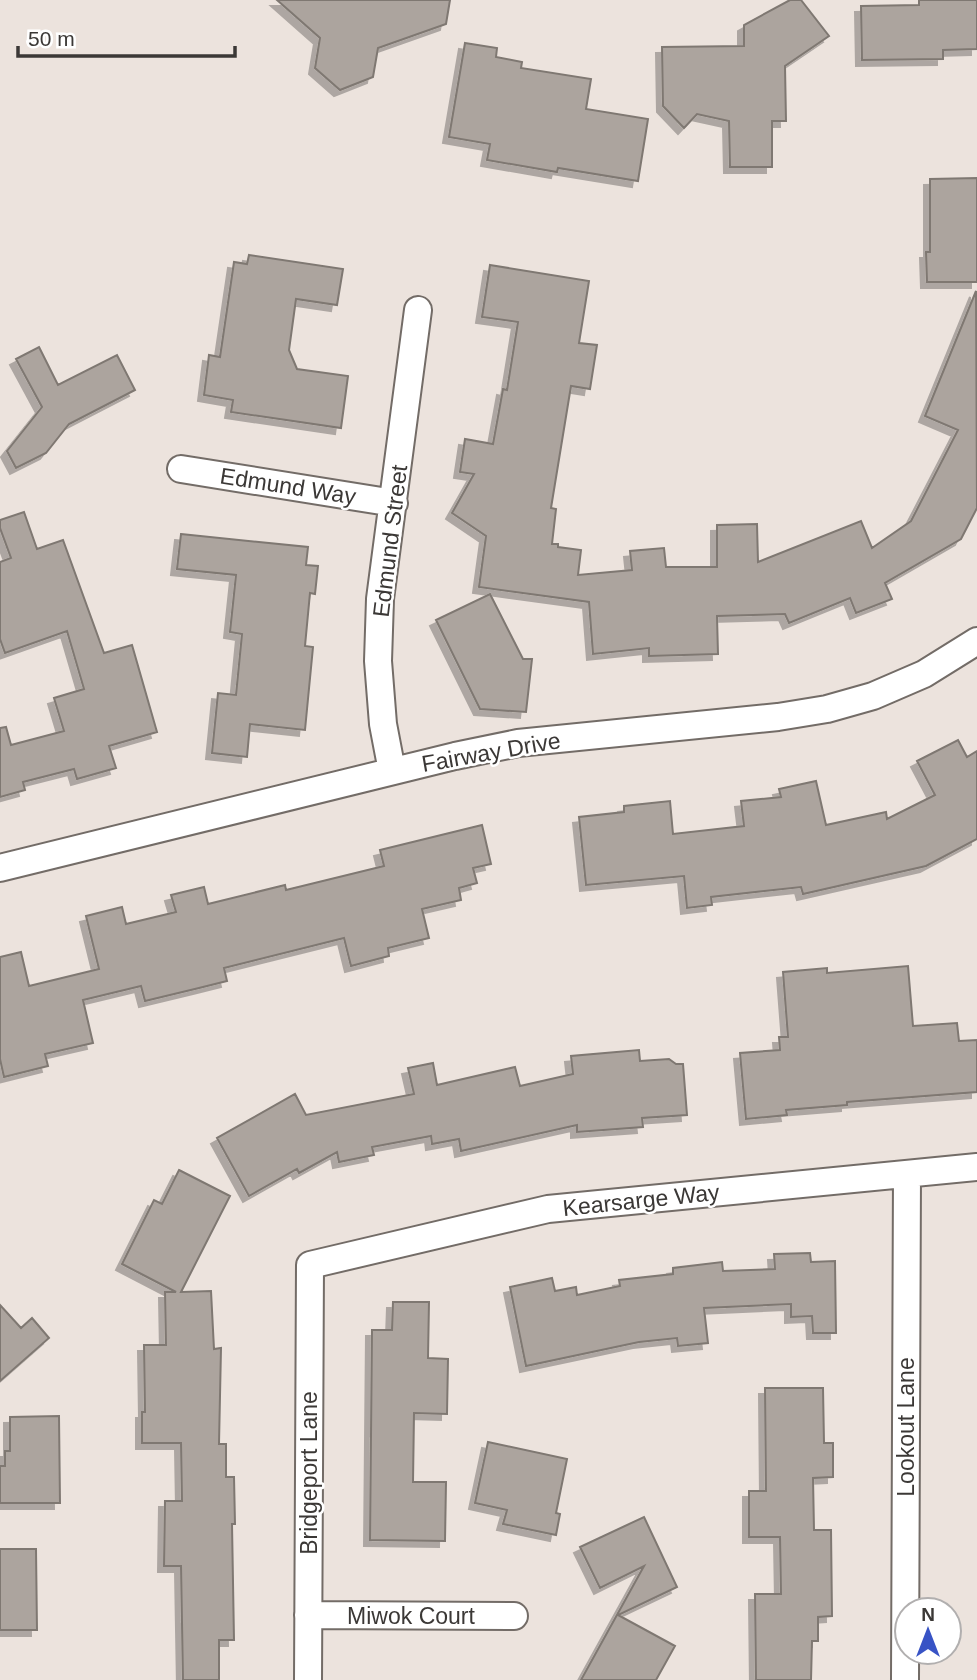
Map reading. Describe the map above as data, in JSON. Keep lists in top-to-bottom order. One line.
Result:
{"streets":{"street":["Edmund Way","Edmund Street","Fairway Drive","Kearsarge Way","Lookout Lane","Bridgeport Lane","Miwok Court"]},"crossings":[["Edmund Way","Edmund Street"],["Edmund Street","Fairway Drive"],["Kearsarge Way","Lookout Lane"],["Kearsarge Way","Bridgeport Lane"],["Bridgeport Lane","Miwok Court"]],"scale_bar":"50 m","north":"top"}
